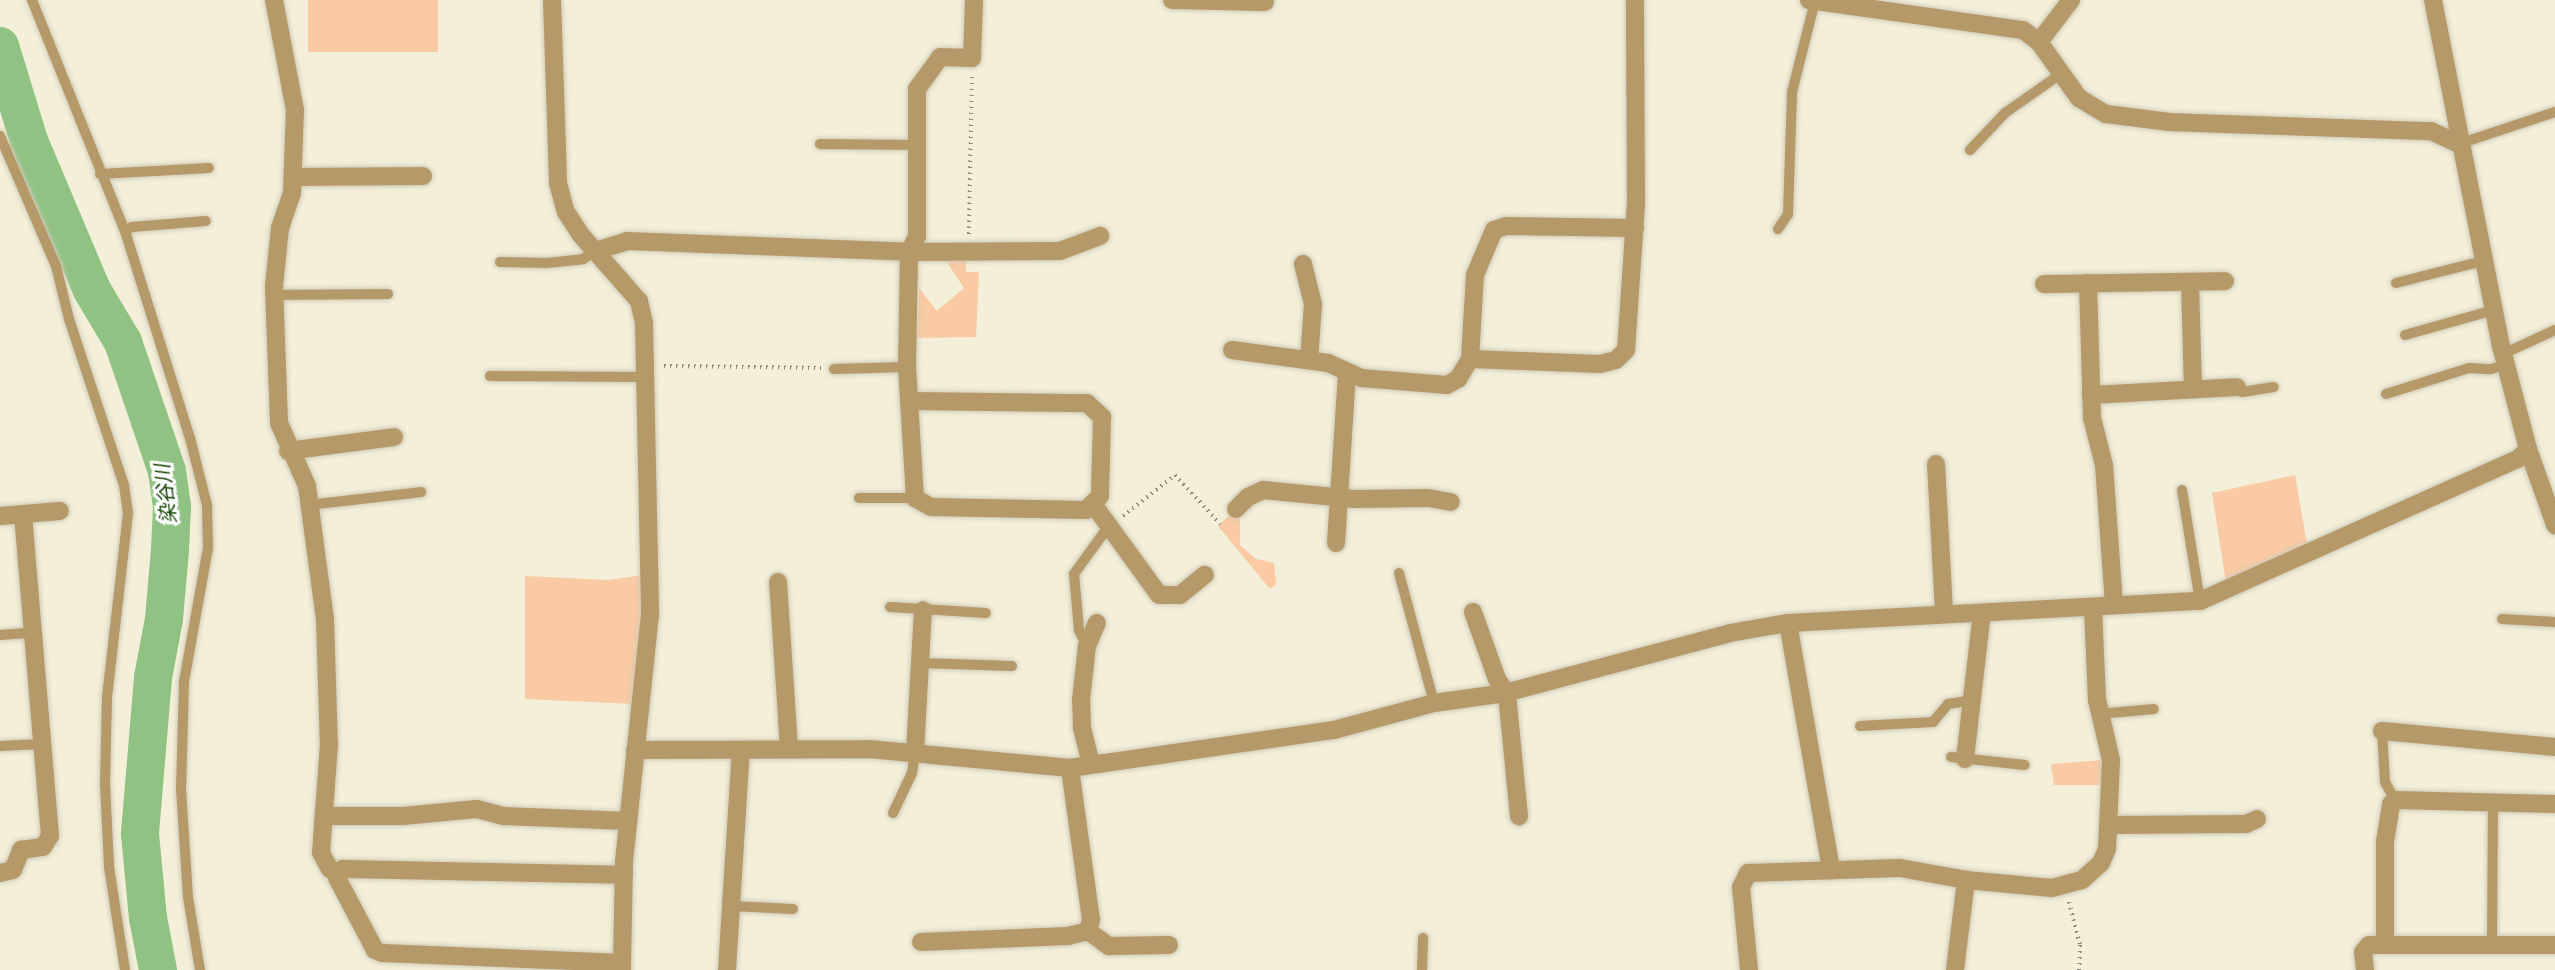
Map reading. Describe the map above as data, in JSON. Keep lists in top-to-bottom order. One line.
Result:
{"water":["染谷川"]}
